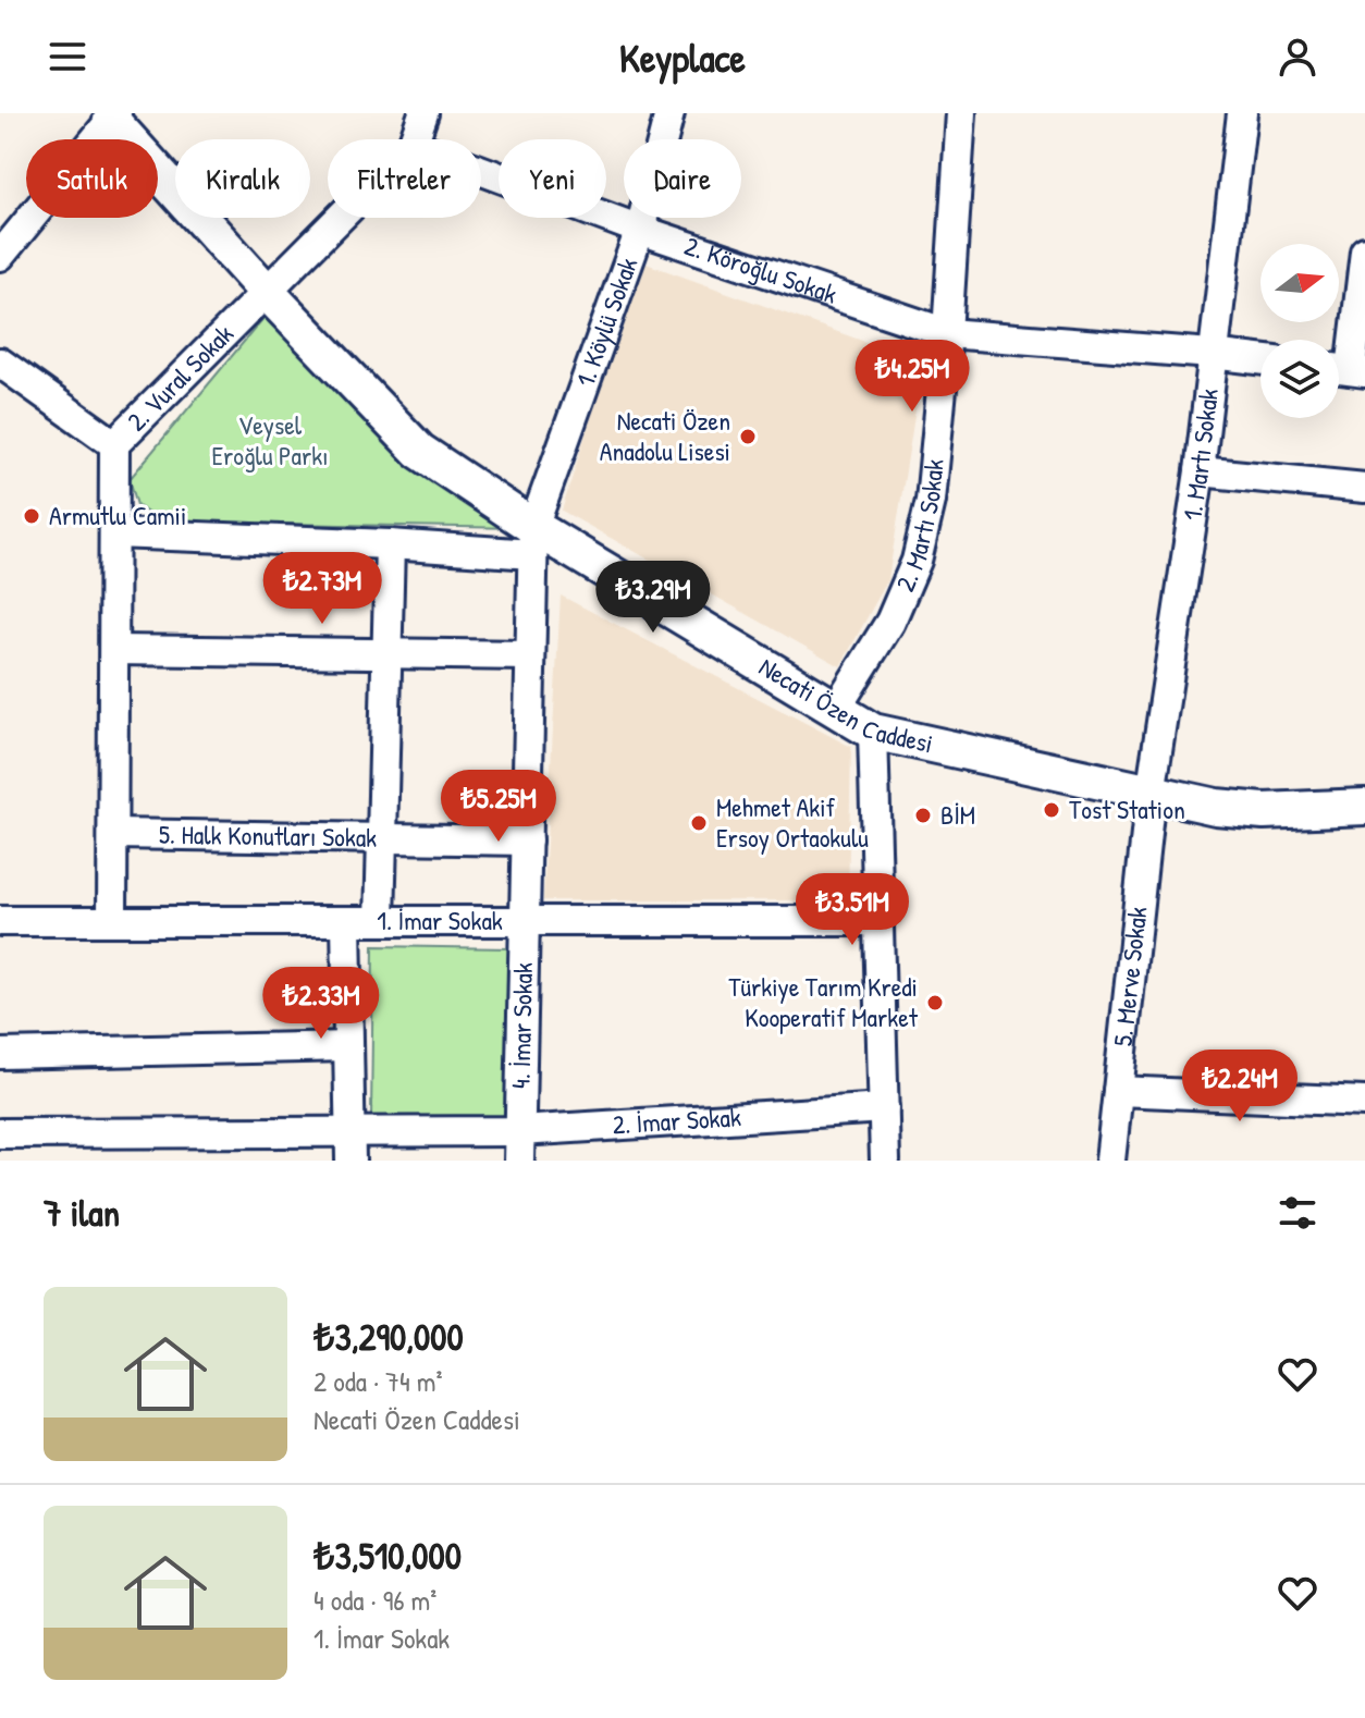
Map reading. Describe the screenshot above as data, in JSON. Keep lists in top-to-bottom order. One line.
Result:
{"streets":{"street":["2. Köroğlu Sokak","1. Köylü Sokak","2. Vural Sokak","1. Martı Sokak","2. Martı Sokak","Necati Özen Caddesi","5. Halk Konutları Sokak","1. İmar Sokak","5. Merve Sokak","4. İmar Sokak","2. İmar Sokak"]},"crossings":[["2. Köroğlu Sokak","1. Köylü Sokak"],["2. Köroğlu Sokak","1. Martı Sokak"],["2. Köroğlu Sokak","2. Martı Sokak"],["1. Köylü Sokak","Necati Özen Caddesi"],["1. Köylü Sokak","4. İmar Sokak"],["2. Vural Sokak","Necati Özen Caddesi"],["2. Vural Sokak","5. Halk Konutları Sokak"],["2. Vural Sokak","1. İmar Sokak"],["1. Martı Sokak","Necati Özen Caddesi"],["1. Martı Sokak","5. Merve Sokak"],["2. Martı Sokak","Necati Özen Caddesi"],["Necati Özen Caddesi","5. Merve Sokak"],["Necati Özen Caddesi","4. İmar Sokak"],["5. Halk Konutları Sokak","4. İmar Sokak"],["1. İmar Sokak","4. İmar Sokak"],["4. İmar Sokak","2. İmar Sokak"]],"parks":["Veysel Eroğlu Parkı"],"places":["Necati Özen Anadolu Lisesi","Armutlu Camii","Tost Station","BİM","Mehmet Akif Ersoy Ortaokulu","Türkiye Tarım Kredi Kooperatif Market"],"north":"right","page":{"header":"Keyplace","chip":["Satılık","Kiralık","Filtreler","Yeni","Daire"],"price":["₺4.25M","₺2.73M","₺3.29M","₺5.25M","₺3.51M","₺2.33M","₺2.24M"],"heading":"7 ilan","list":[{"name":"₺3,290,000","note":"2 oda · 74 m² · Necati Özen Caddesi"},{"name":"₺3,510,000","note":"4 oda · 96 m² · 1. İmar Sokak"}]}}
